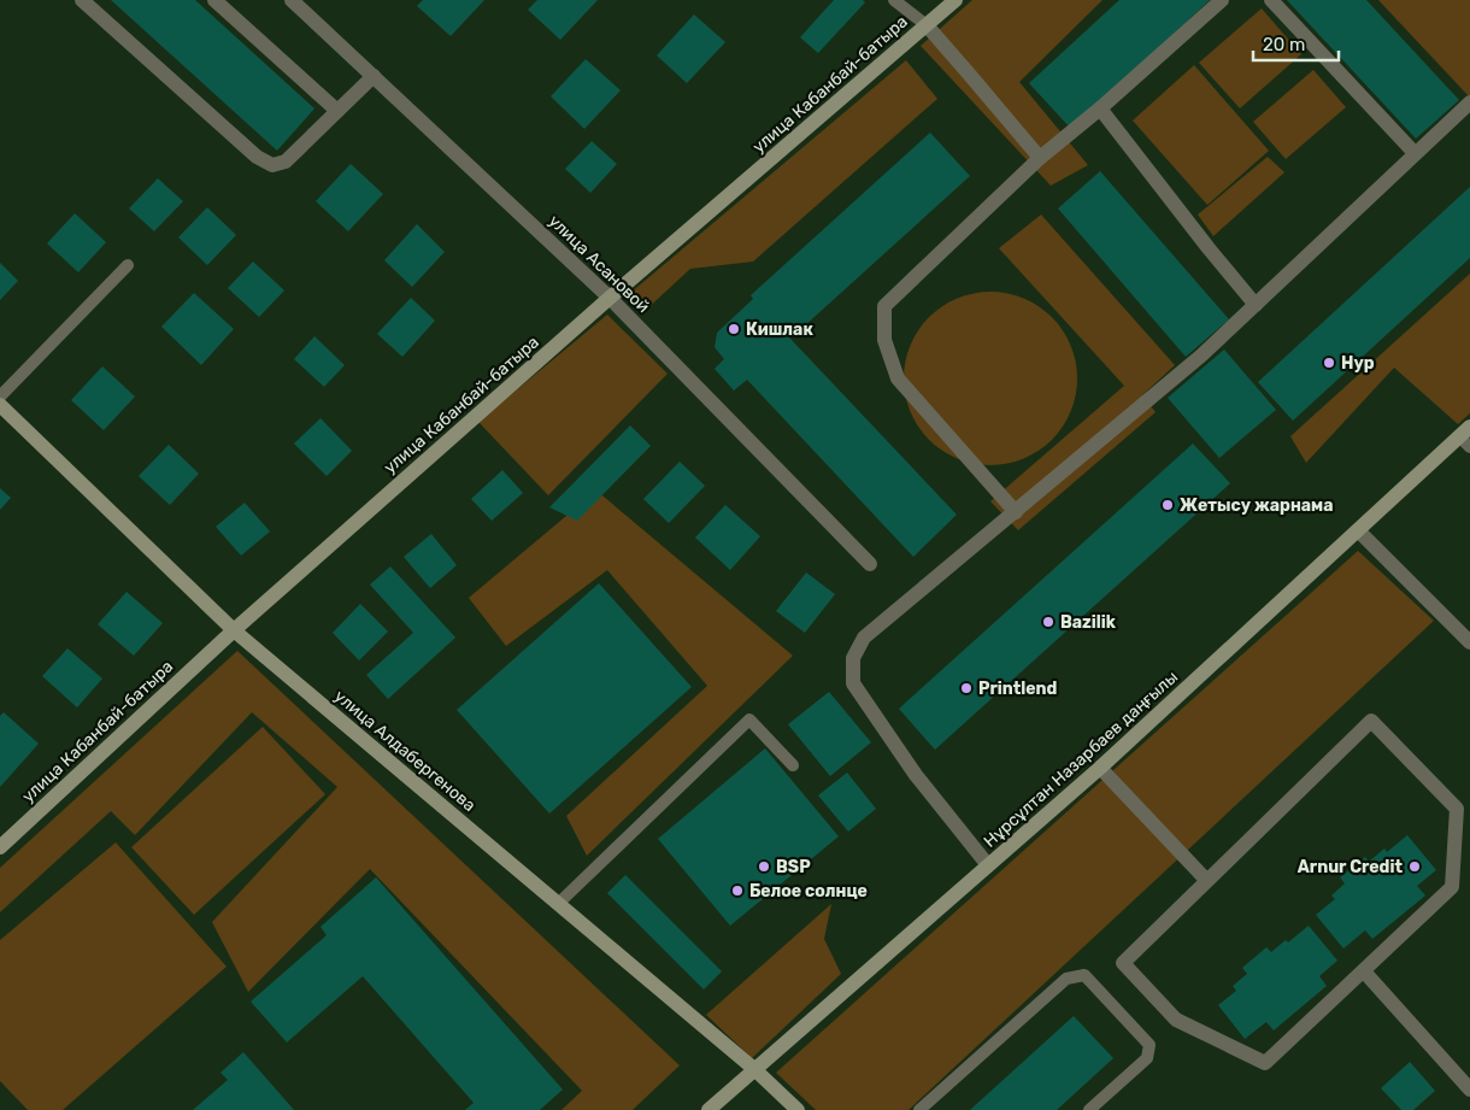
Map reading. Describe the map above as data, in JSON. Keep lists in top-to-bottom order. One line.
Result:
{"streets":{"main road":["улица Кабанбай-батыра","улица Алдабергенова","Нұрсұлтан Назарбаев даңғылы"],"street":["улица Асановой"]},"crossings":[["улица Кабанбай-батыра","улица Асановой"],["улица Кабанбай-батыра","улица Алдабергенова"],["улица Алдабергенова","Нұрсұлтан Назарбаев даңғылы"]],"places":["Кишлак","Нур","Жетысу жарнама","Bazilik","Printlend","BSP","Arnur Credit","Белое солнце"],"scale_bar":"20 m"}
